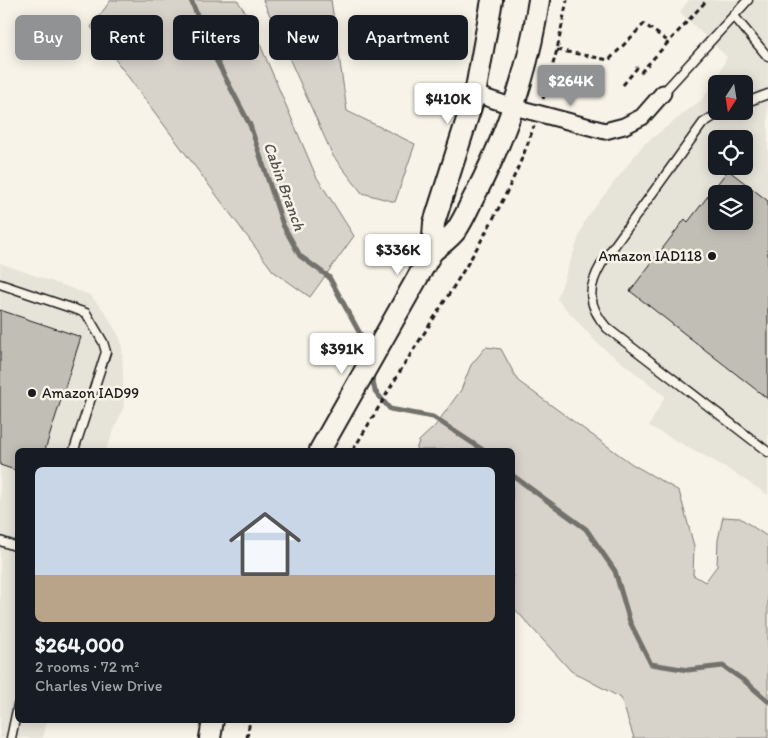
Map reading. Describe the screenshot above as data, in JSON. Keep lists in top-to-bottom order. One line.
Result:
{"water":["Cabin Branch"],"places":["Amazon IAD118","Amazon IAD99"],"north":"bottom","page":{"chip":["Buy","Rent","Filters","New","Apartment"],"price":["$264K","$410K","$336K","$391K"],"list":[{"name":"$264,000","note":"2 rooms · 72 m² · Charles View Drive"}]}}
